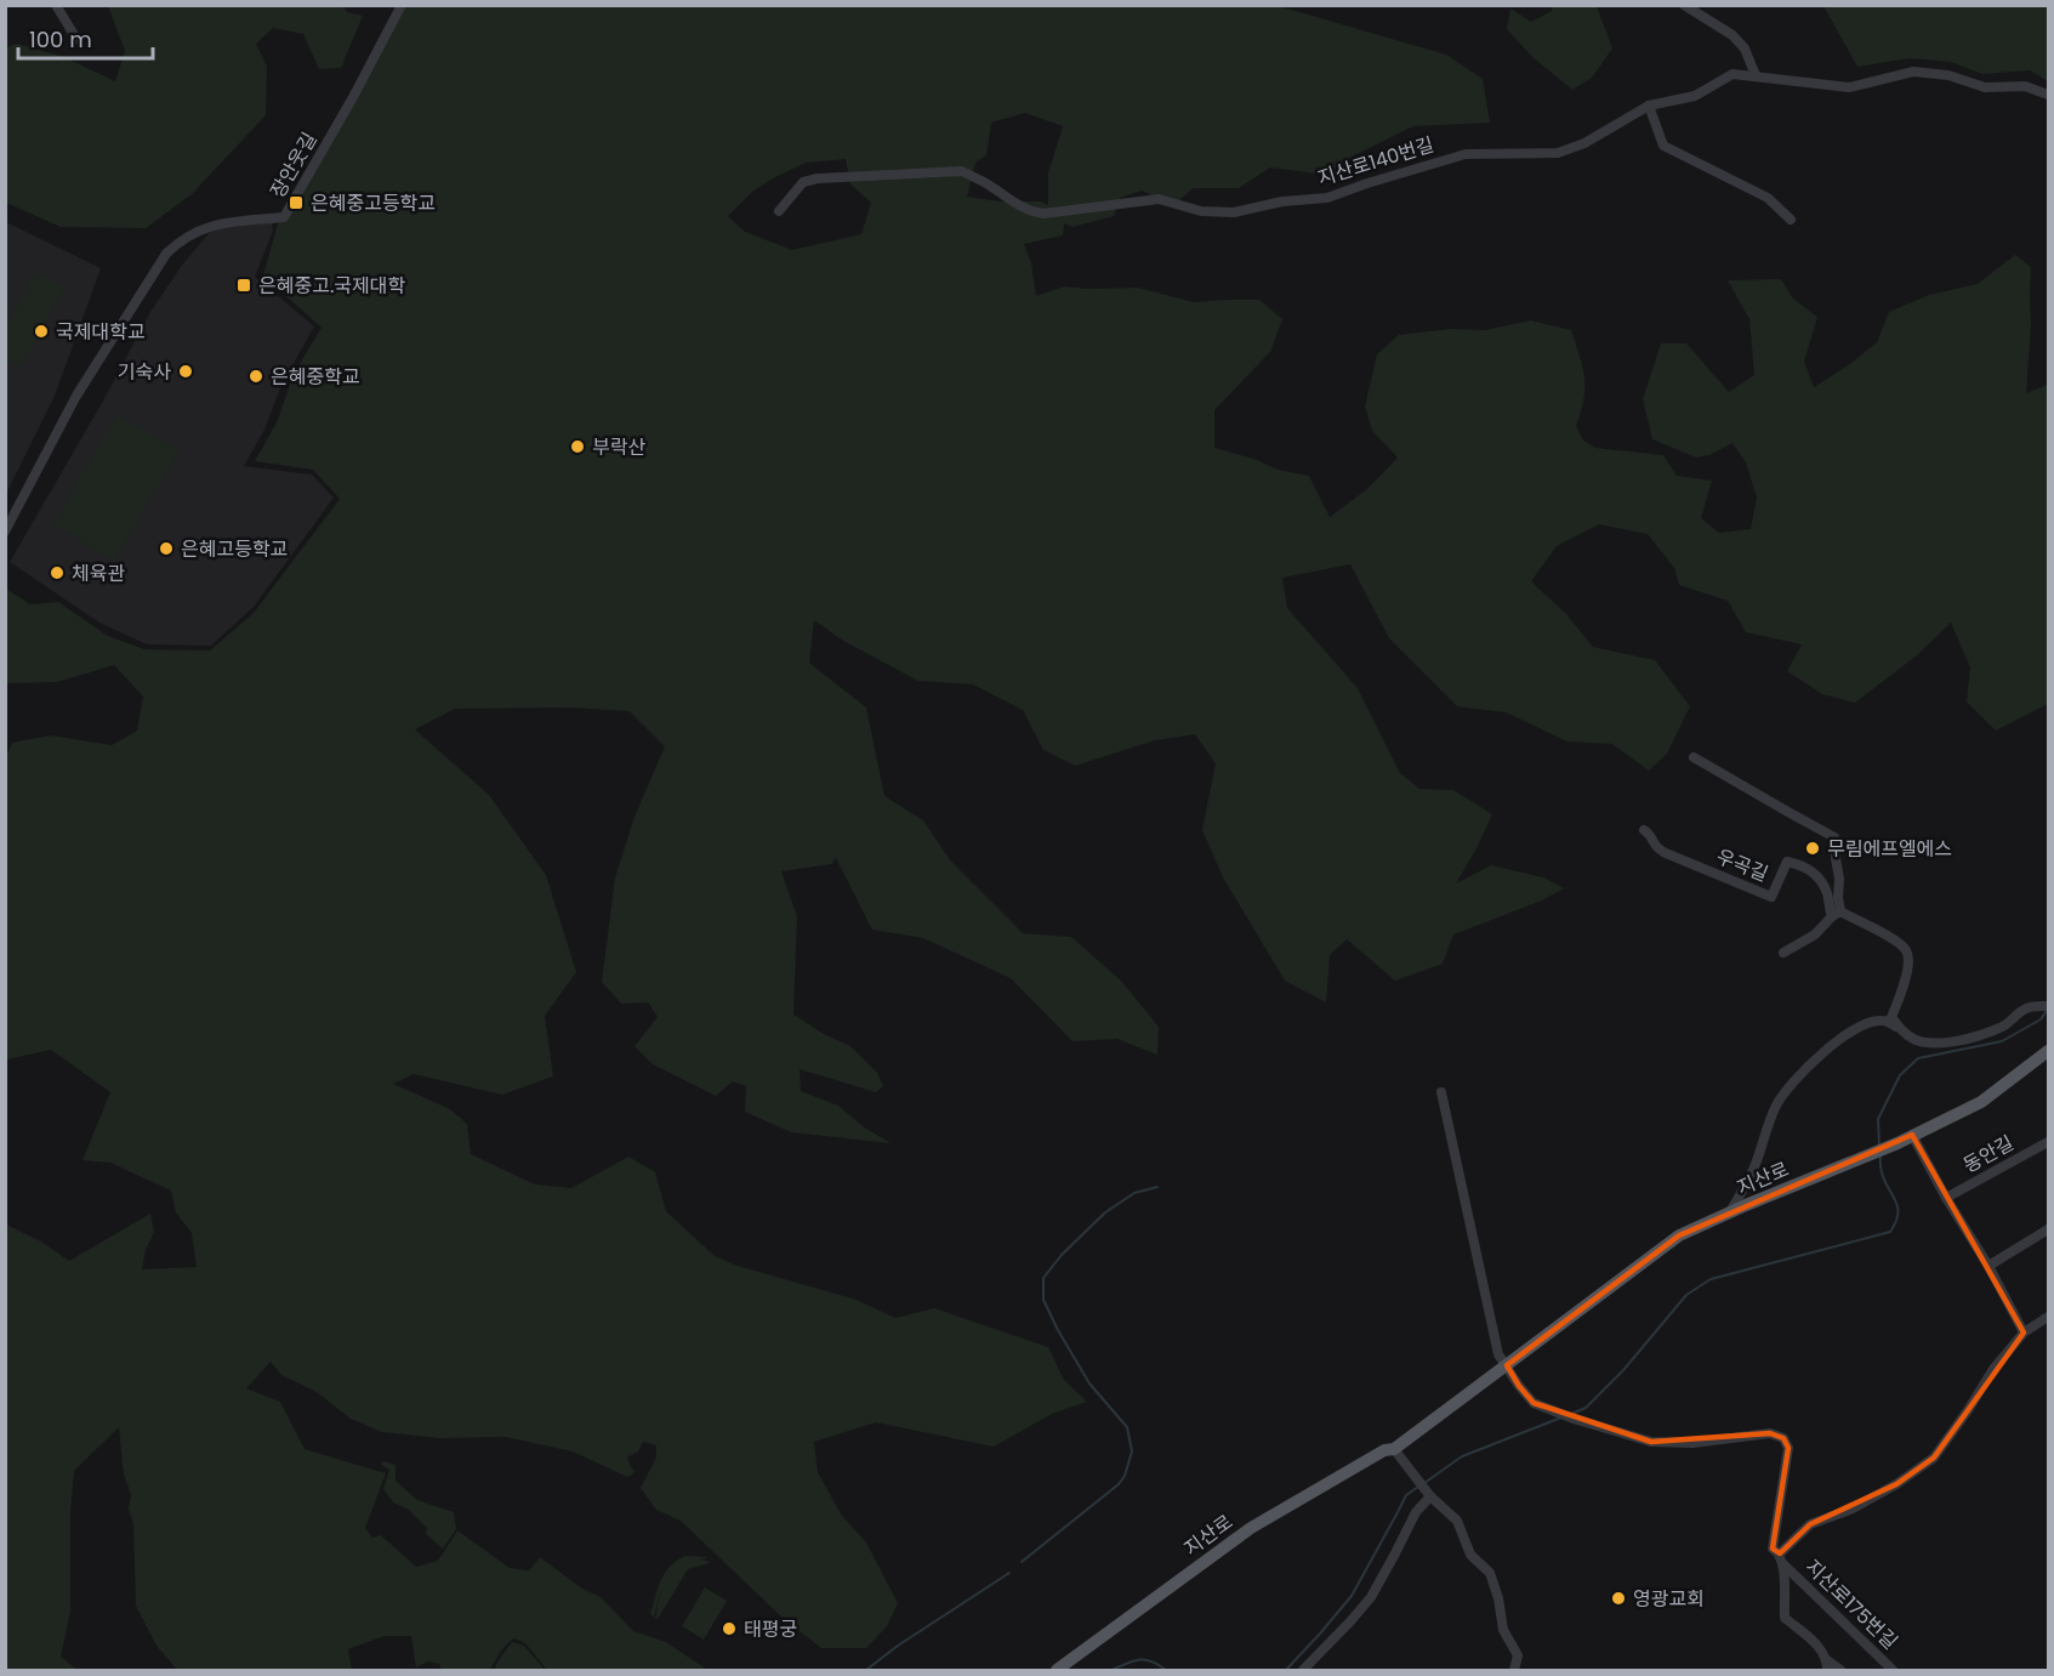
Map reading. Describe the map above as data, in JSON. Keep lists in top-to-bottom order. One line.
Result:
{"streets":{"main road":["지산로"],"street":["지산로140번길","장안웃길","우곡길","동안길","지산로175번길"]},"places":{"transit":["은혜중고등학교","은혜중고.국제대학"],"other":["국제대학교","기숙사","은혜중학교","부락산","은혜고등학교","체육관","무림에프엘에스","영광교회","태평궁"]},"scale_bar":"100 m"}
